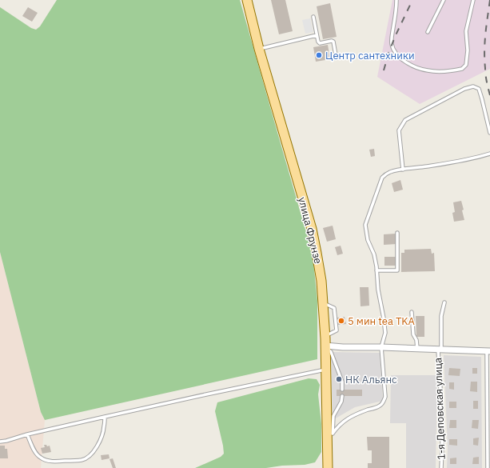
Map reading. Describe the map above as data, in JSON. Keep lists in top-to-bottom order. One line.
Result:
{"streets":{"main road":["улица Фрунзе"],"lane":["1-я Деповская улица"]},"places":["Центр сантехники","5 мин tea TKA","НК Альянс"]}
